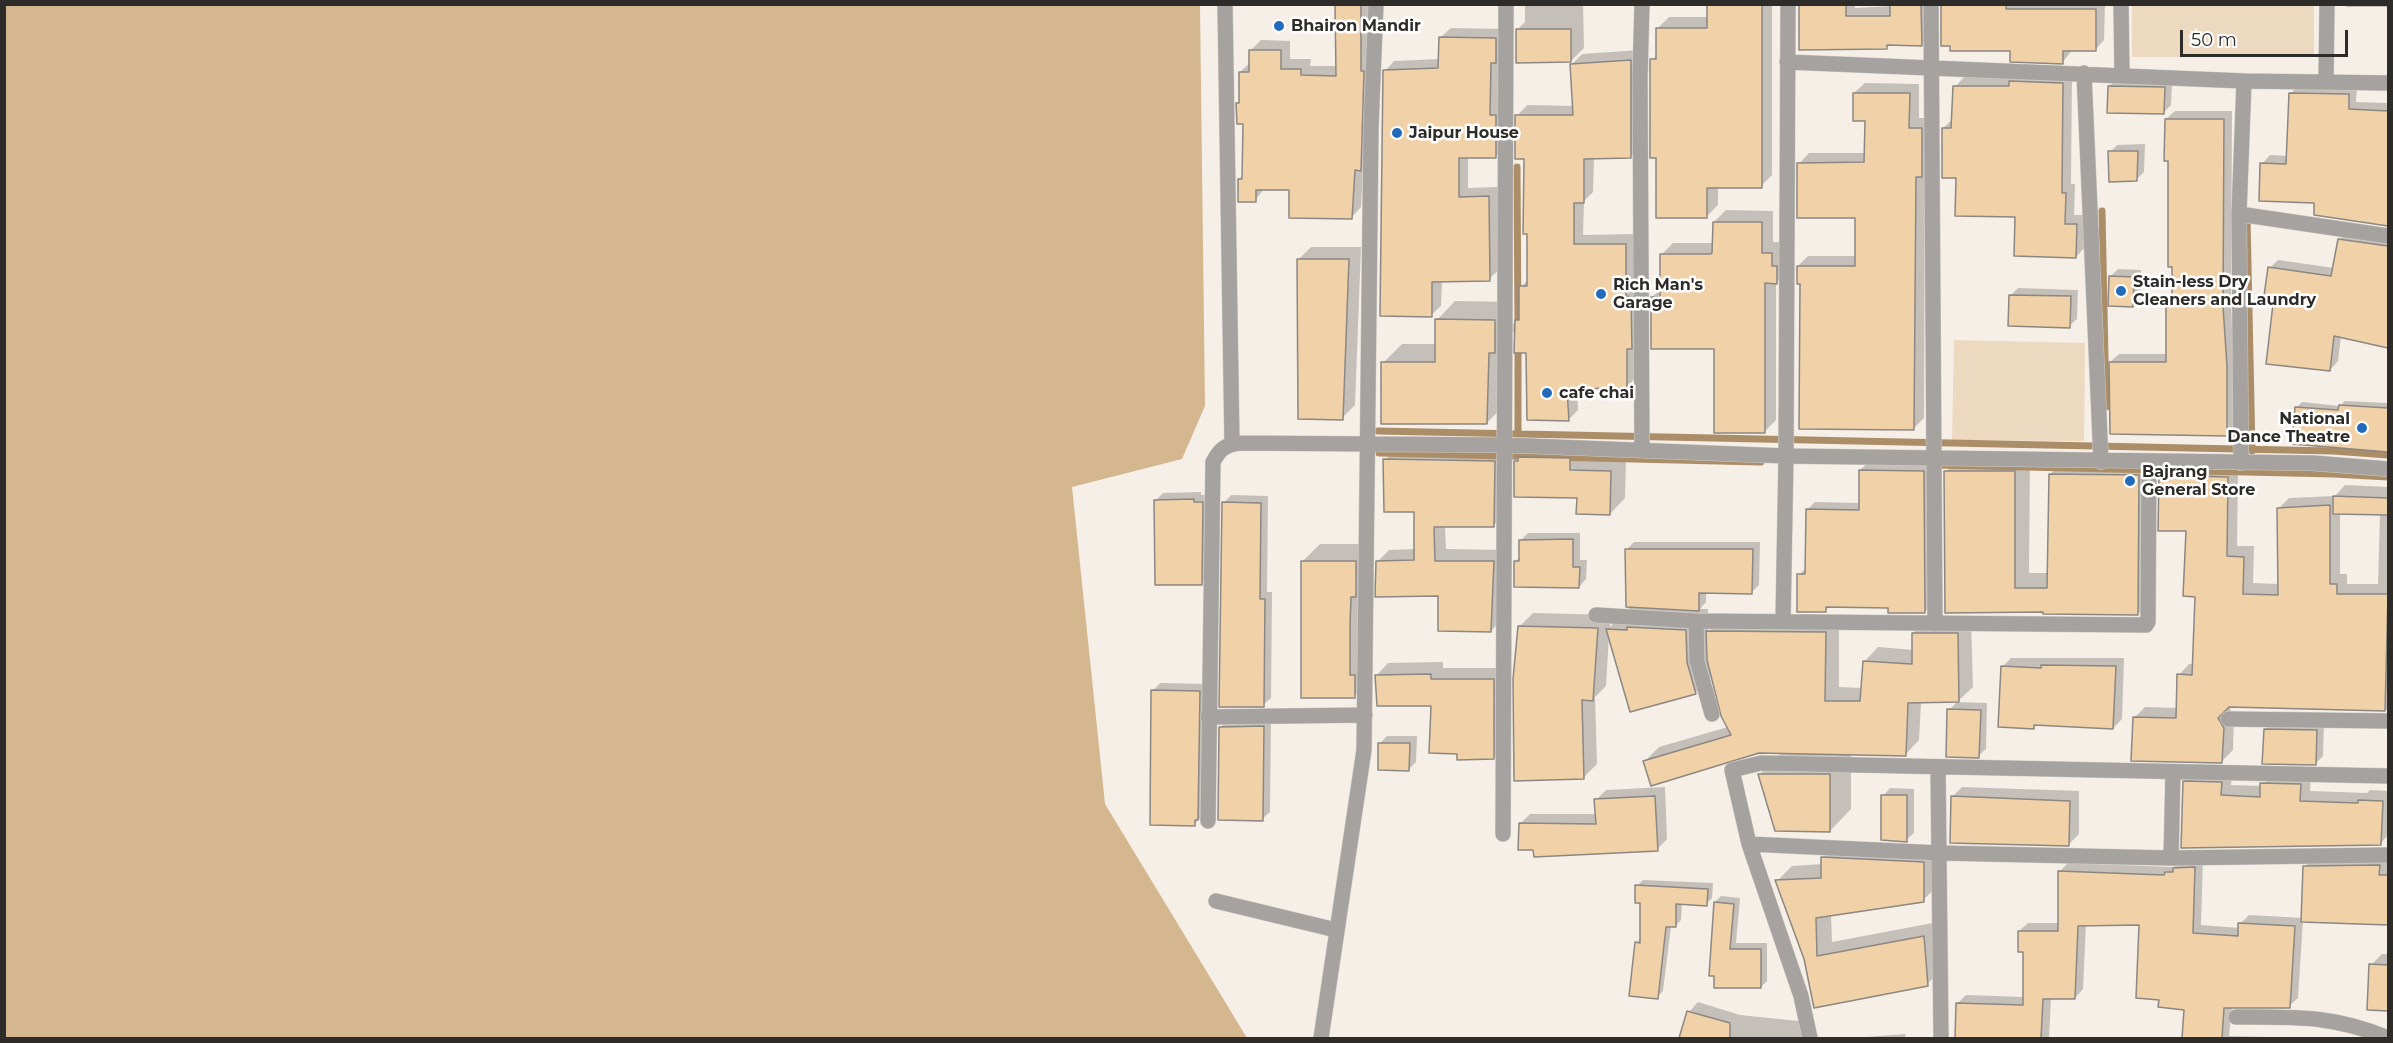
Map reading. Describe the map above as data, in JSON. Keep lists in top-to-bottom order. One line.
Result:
{"places":["Bhairon Mandir","Jaipur House","Stain-less Dry Cleaners and Laundry","Rich Man's Garage","cafe chai","National Dance Theatre","Bajrang General Store"],"scale_bar":"50 m"}
